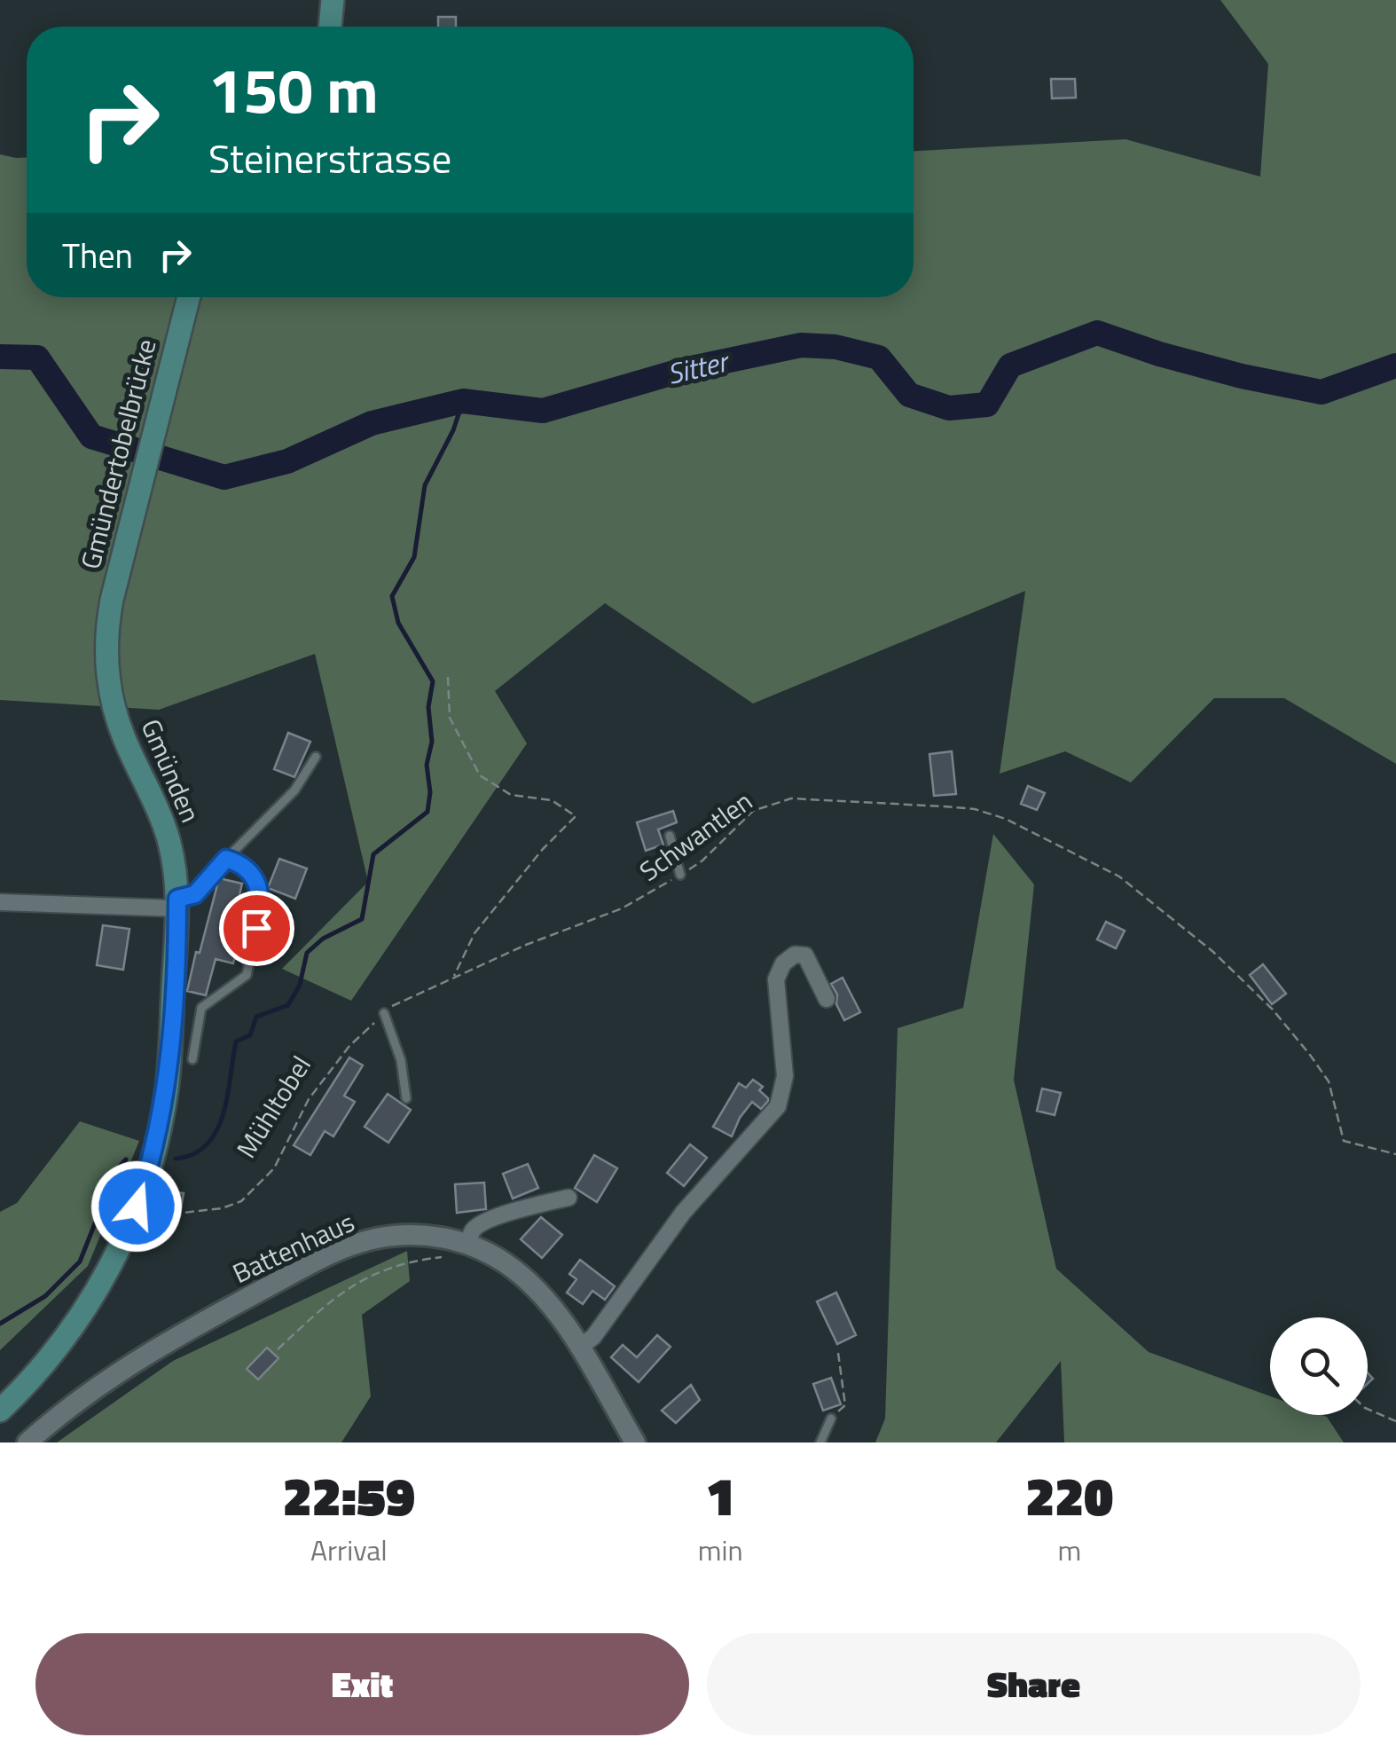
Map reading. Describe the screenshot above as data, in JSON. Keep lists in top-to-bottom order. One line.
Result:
{"streets":{"main road":["Gmündertobelbrücke","Gmünden"],"street":["Battenhaus"],"path":["Schwantlen","Mühltobel"]},"crossings":[["Gmündertobelbrücke","Gmünden"],["Schwantlen","Mühltobel"]],"water":["Sitter"],"page":{"turn":["150 m","Steinerstrasse"],"then":"Then","eta":["22:59","Arrival","1","min","220","m"],"buttons":["Exit","Share"]}}
